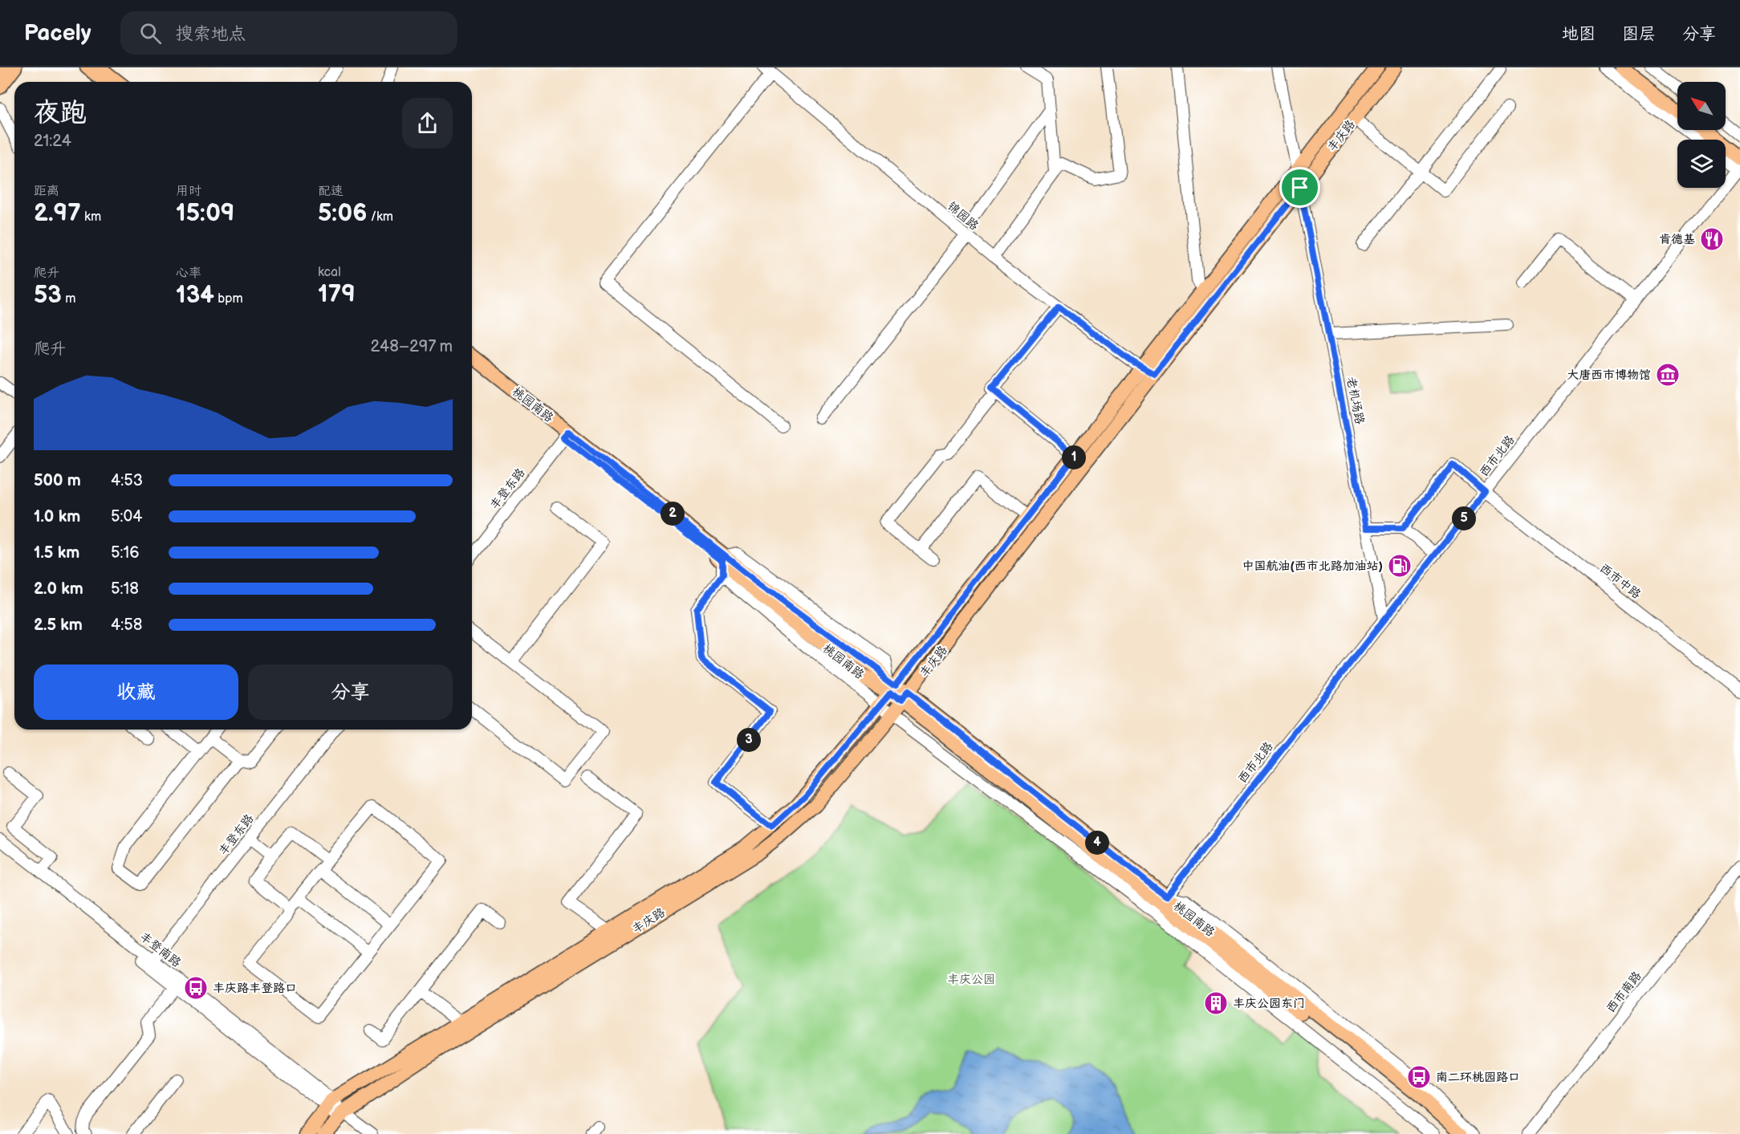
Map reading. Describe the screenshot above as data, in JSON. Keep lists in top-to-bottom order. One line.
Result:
{"streets":{"main road":["丰庆路","桃园南路"],"street":["锦园路","老机场路","西市北路","丰登东路","西市中路","丰登南路","西市南路"]},"crossings":[["丰庆路","锦园路"],["丰庆路","老机场路"],["丰庆路","桃园南路"],["丰庆路","丰登南路"],["老机场路","西市北路"],["桃园南路","西市北路"],["桃园南路","丰登东路"],["西市北路","西市中路"],["丰登东路","丰登南路"]],"parks":["丰庆公园"],"places":{"restaurant":["肯德基"],"museum":["大唐西市博物馆"],"fuel station":["中国航油(西市北路加油站)"],"bus stop":["丰庆路丰登路口","南二环桃园路口"],"building":["丰庆公园东门"]},"north":"top left","page":{"header":"Pacely","search":"搜索地点","nav":["地图","图层","分享"],"heading":["夜跑","21:24"],"stats":[["距离","2.97 km"],["用时","15:09"],["配速","5:06 /km"],["爬升","53 m"],["心率","134 bpm"],["kcal","179"]],"chart":["爬升","248–297 m"],"pins":["1","2","5","3","4"],"list":[{"name":"500 m","note":"4:53"},{"name":"1.0 km","note":"5:04"},{"name":"1.5 km","note":"5:16"},{"name":"2.0 km","note":"5:18"},{"name":"2.5 km","note":"4:58"}],"buttons":["收藏","分享"]}}
